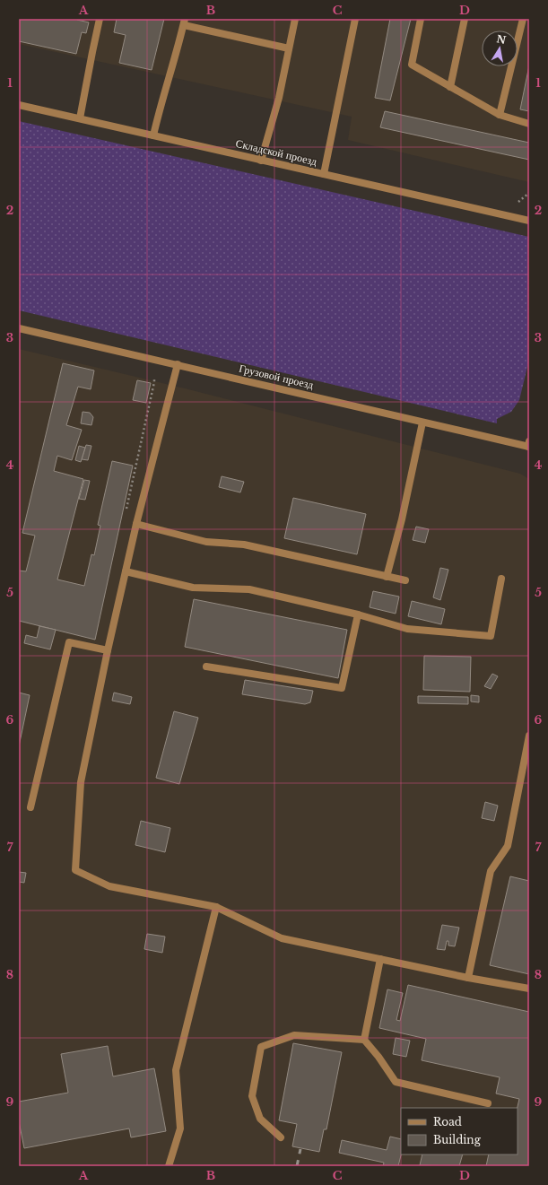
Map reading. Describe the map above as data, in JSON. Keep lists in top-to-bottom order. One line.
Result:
{"streets":{"street":["Складской проезд","Грузовой проезд"]},"legend":["Road","Building"],"north":"top","grid":{"columns":["A","B","C","D"],"rows":["1","2","3","4","5","6","7","8","9"]}}
